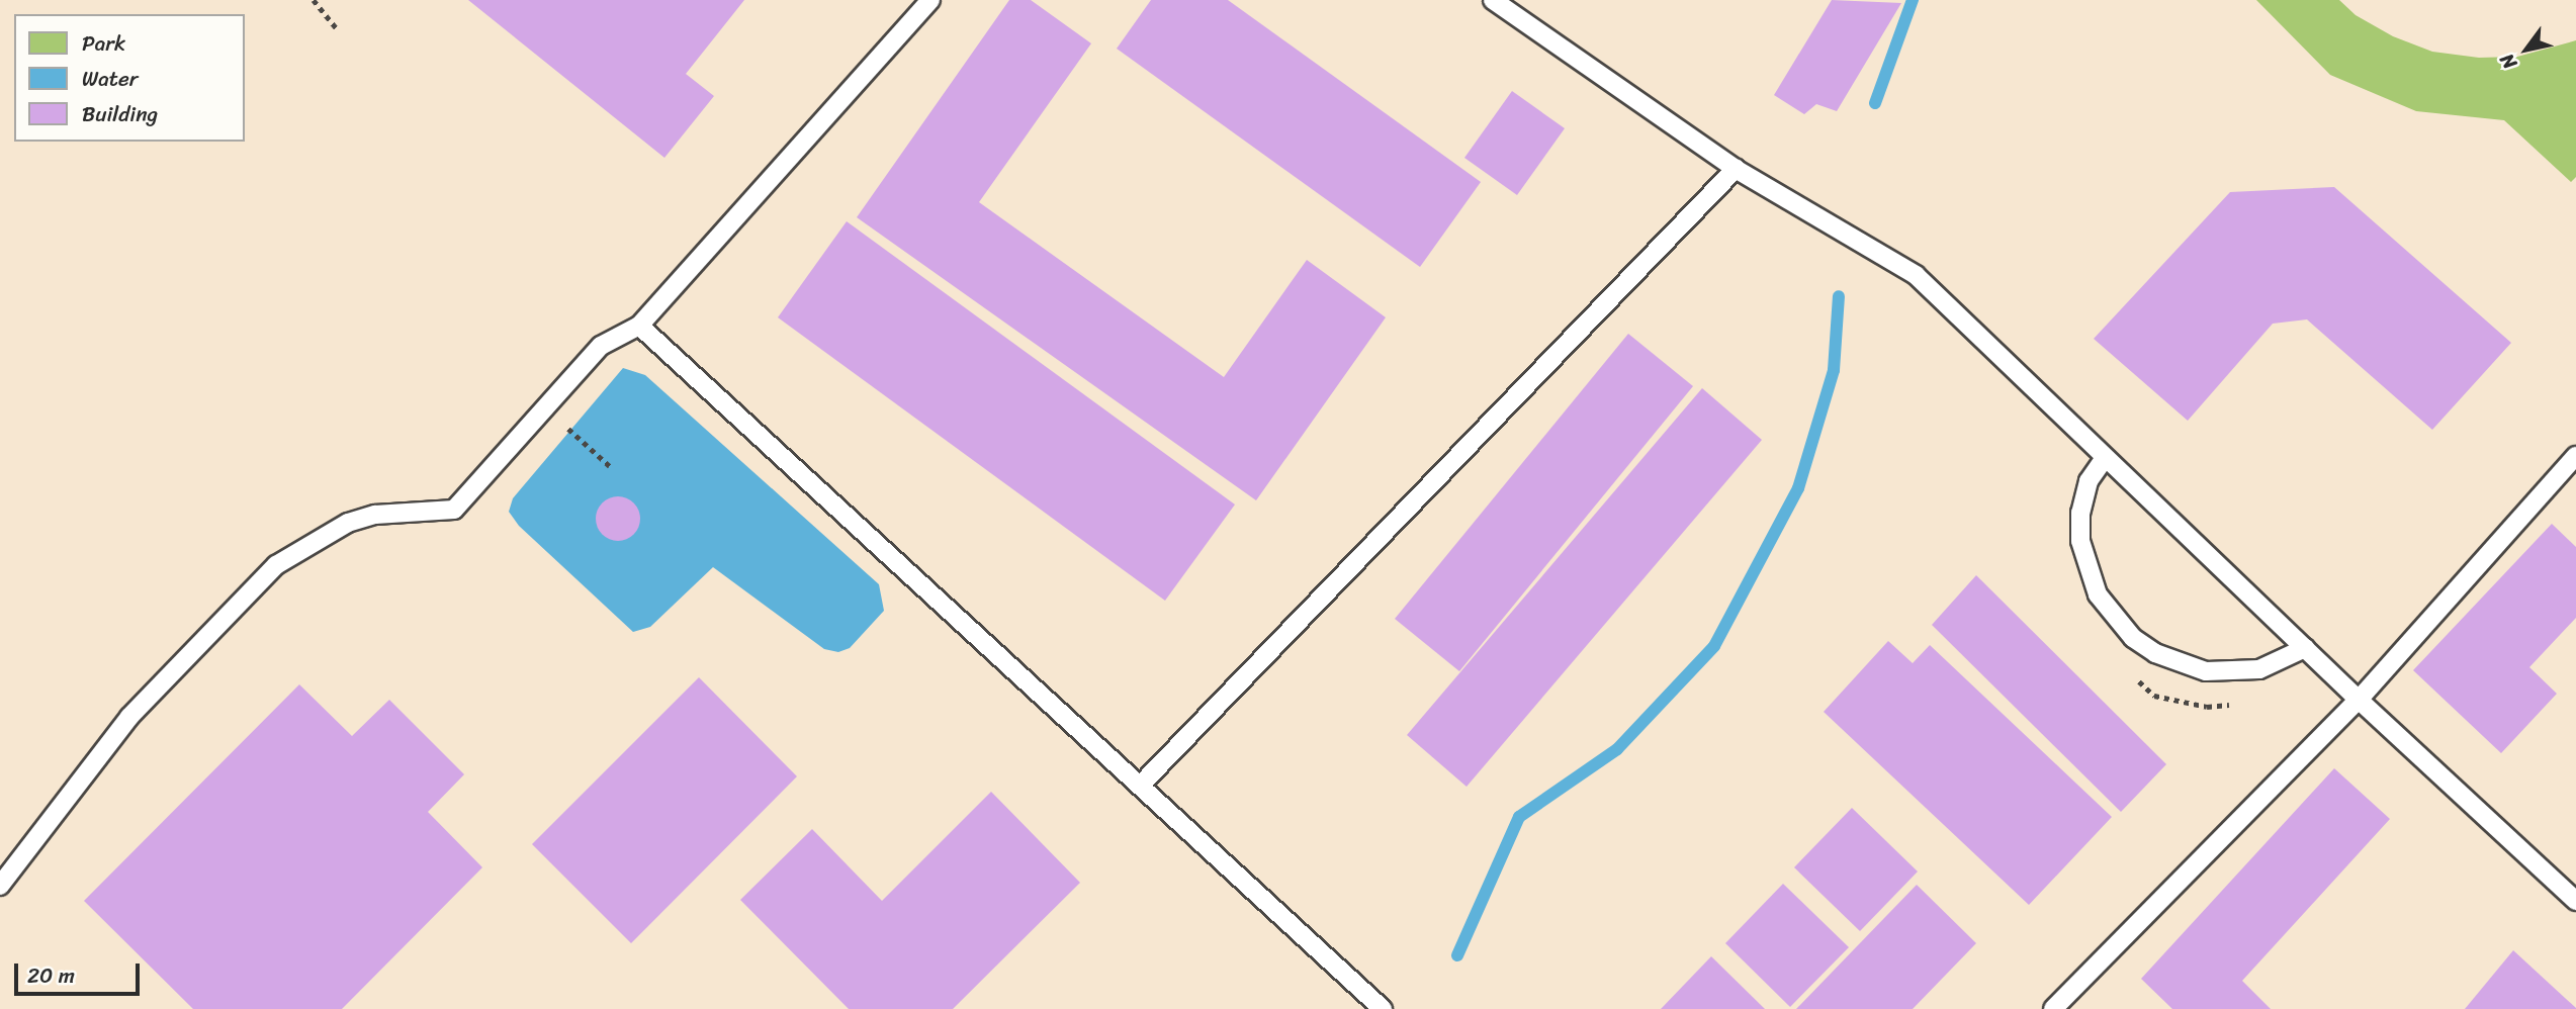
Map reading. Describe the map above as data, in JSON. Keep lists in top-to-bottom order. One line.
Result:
{"legend":["Park","Water","Building"],"scale_bar":"20 m","north":"bottom left"}
